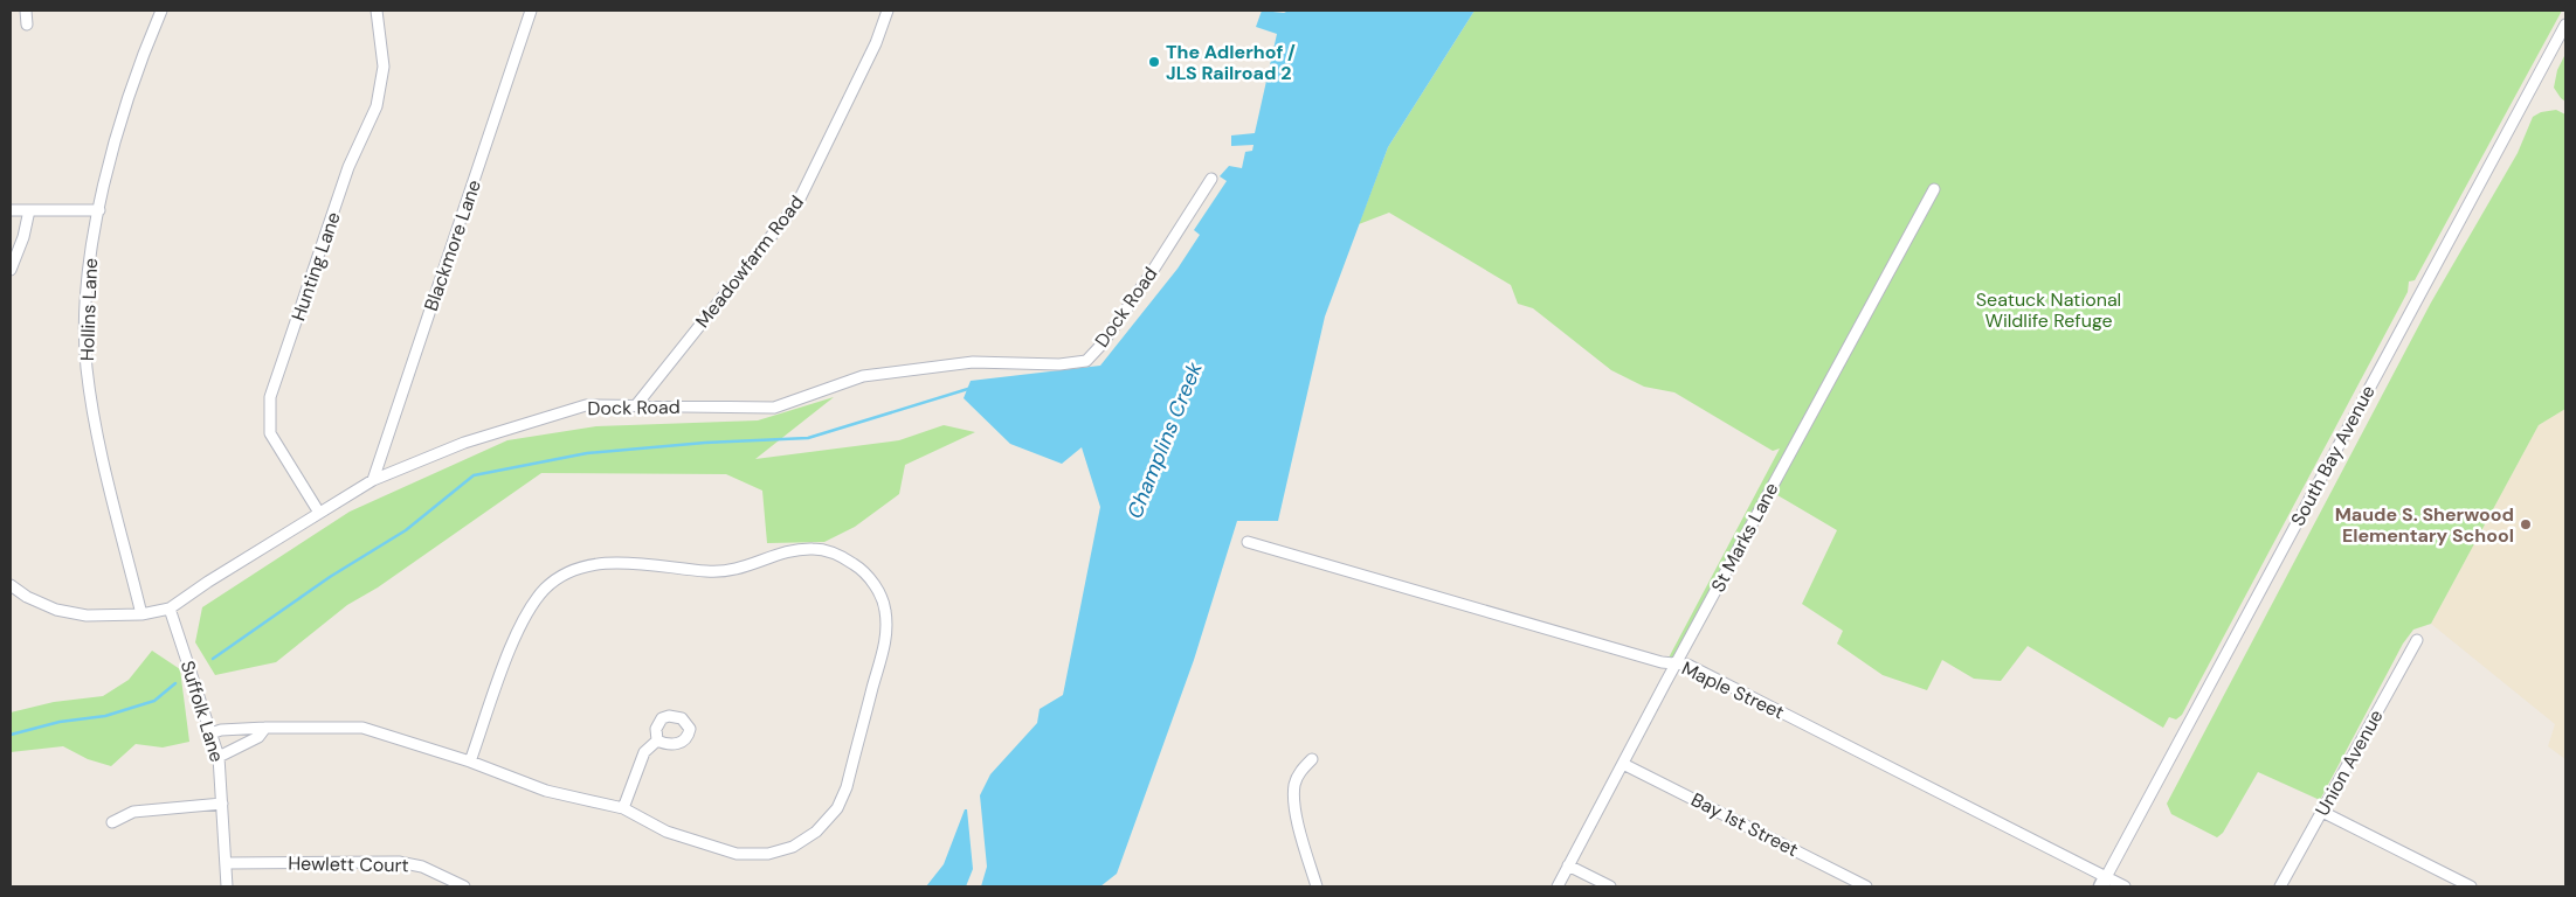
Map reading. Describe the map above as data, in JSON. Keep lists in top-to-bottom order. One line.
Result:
{"streets":{"street":["Blackmore Lane","Meadowfarm Road","Hunting Lane","Dock Road","Hollins Lane","South Bay Avenue","St Marks Lane","Maple Street","Suffolk Lane","Union Avenue","Bay 1st Street","Hewlett Court"]},"crossings":[["Blackmore Lane","Dock Road"],["Meadowfarm Road","Dock Road"],["Hunting Lane","Dock Road"],["Dock Road","Hollins Lane"],["Dock Road","Suffolk Lane"],["South Bay Avenue","Maple Street"],["St Marks Lane","Maple Street"],["St Marks Lane","Bay 1st Street"],["Suffolk Lane","Hewlett Court"]],"water":["Champlins Creek"],"parks":["Seatuck National Wildlife Refuge"],"places":["The Adlerhof / JLS Railroad 2","Maude S. Sherwood Elementary School"]}
